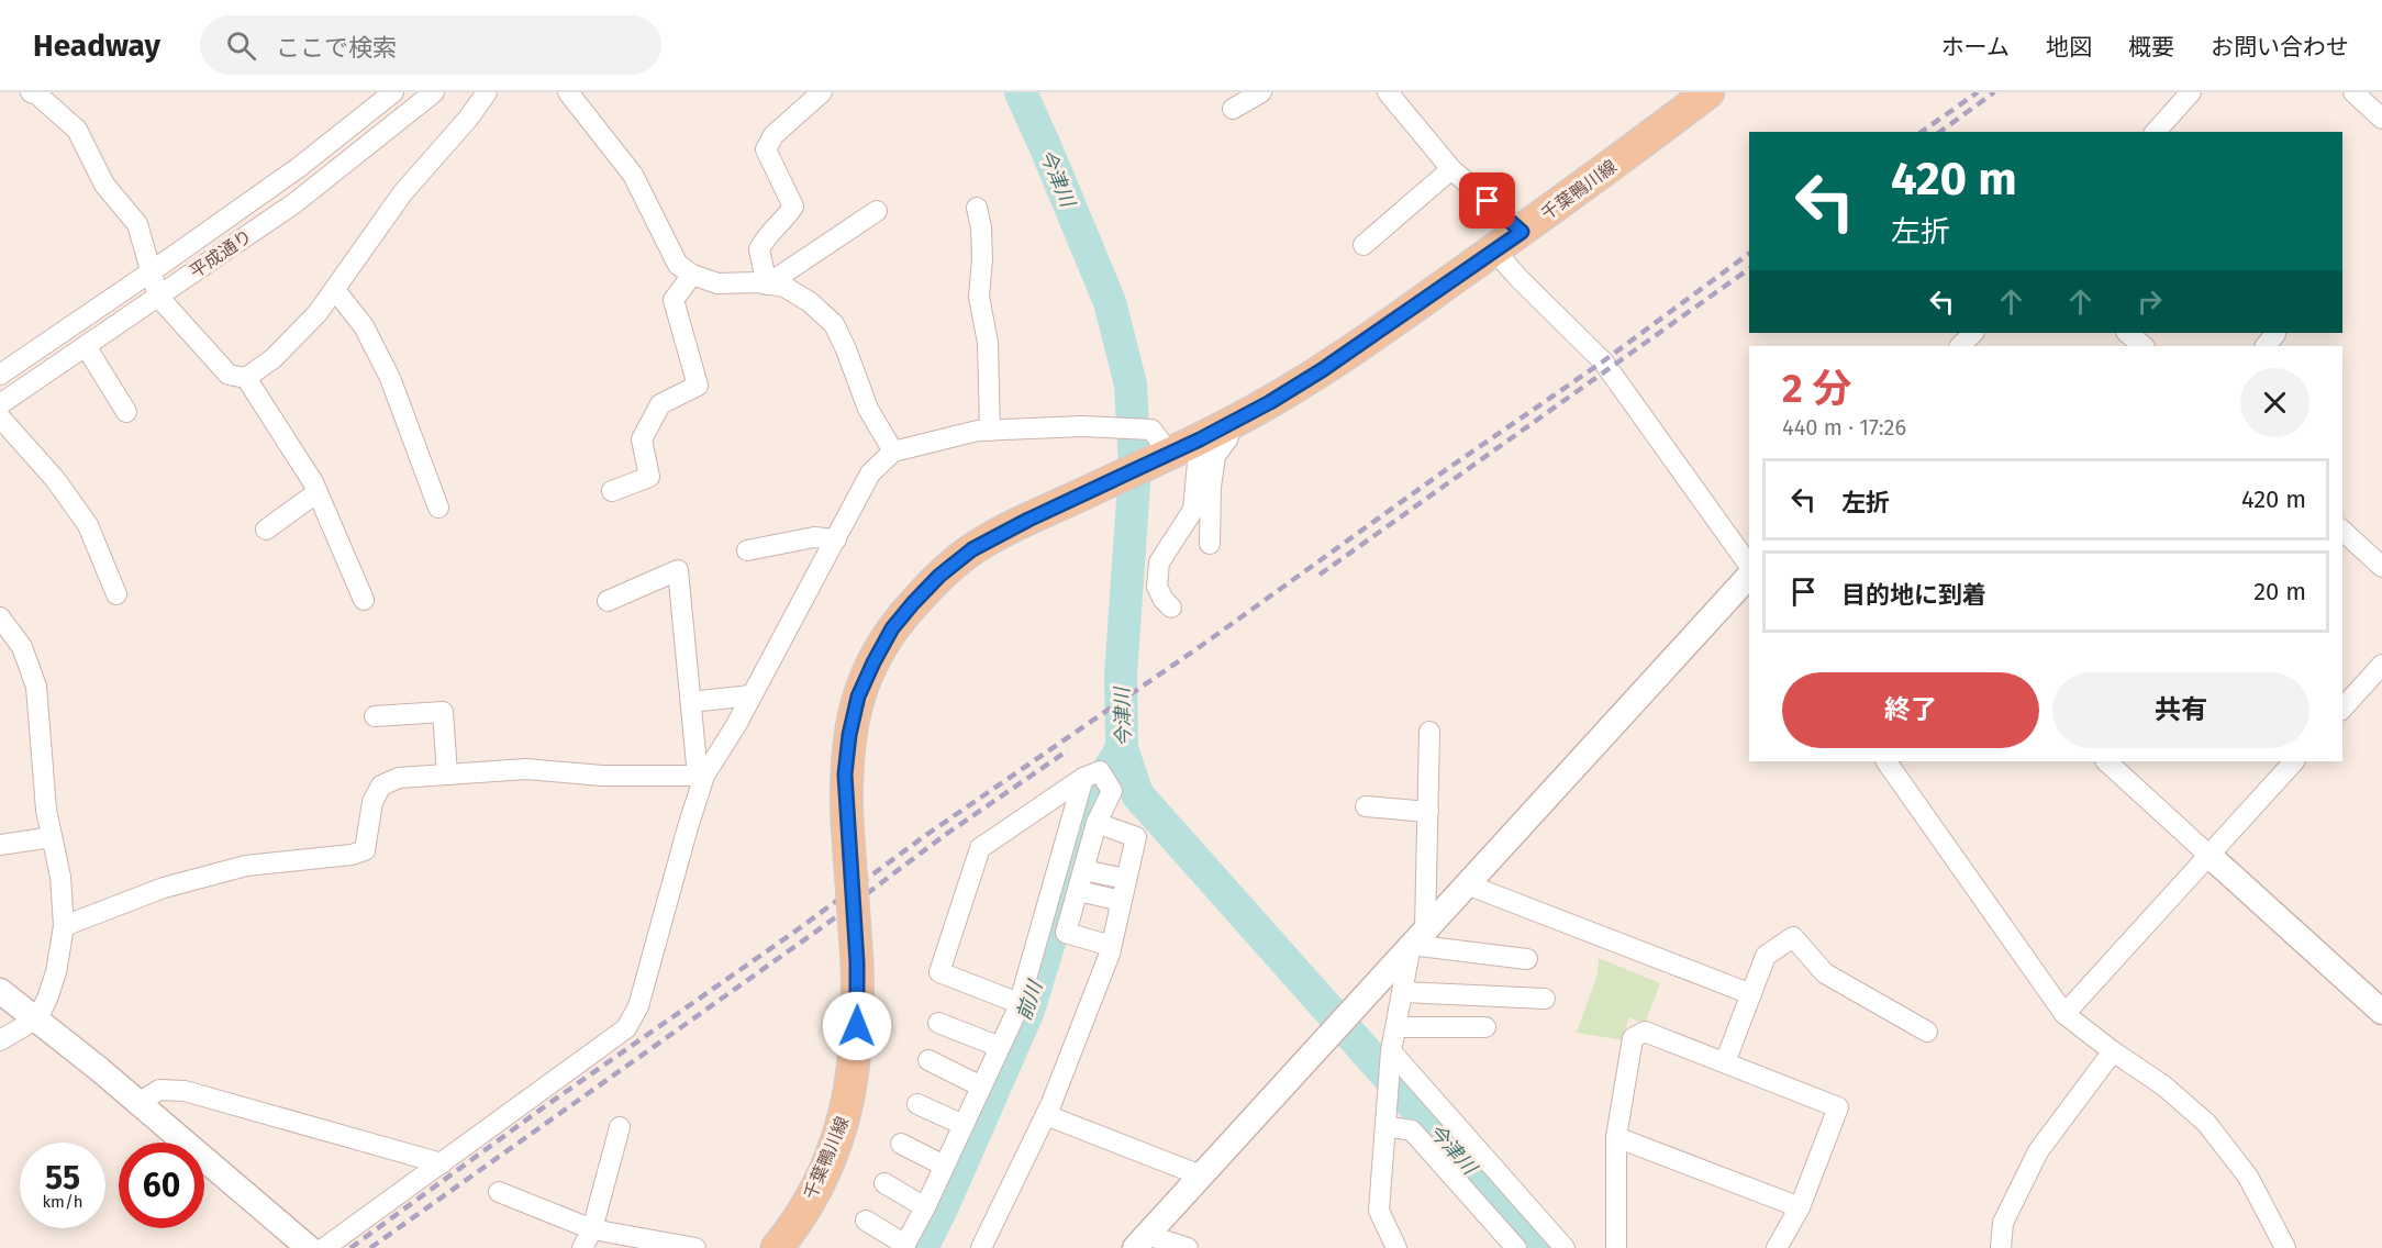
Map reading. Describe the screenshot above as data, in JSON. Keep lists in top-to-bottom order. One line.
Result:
{"streets":{"main road":["千葉鴨川線"],"street":["平成通り"]},"water":["今津川","前川"],"page":{"header":"Headway","search":"ここで検索","nav":["ホーム","地図","概要","お問い合わせ"],"turn":["420 m","左折"],"heading":["2 分","440 m · 17:26"],"list":[{"name":"左折","value":"420 m"},{"name":"目的地に到着","value":"20 m"}],"buttons":["終了","共有"],"speed":"55 km/h","limit":"60"}}
